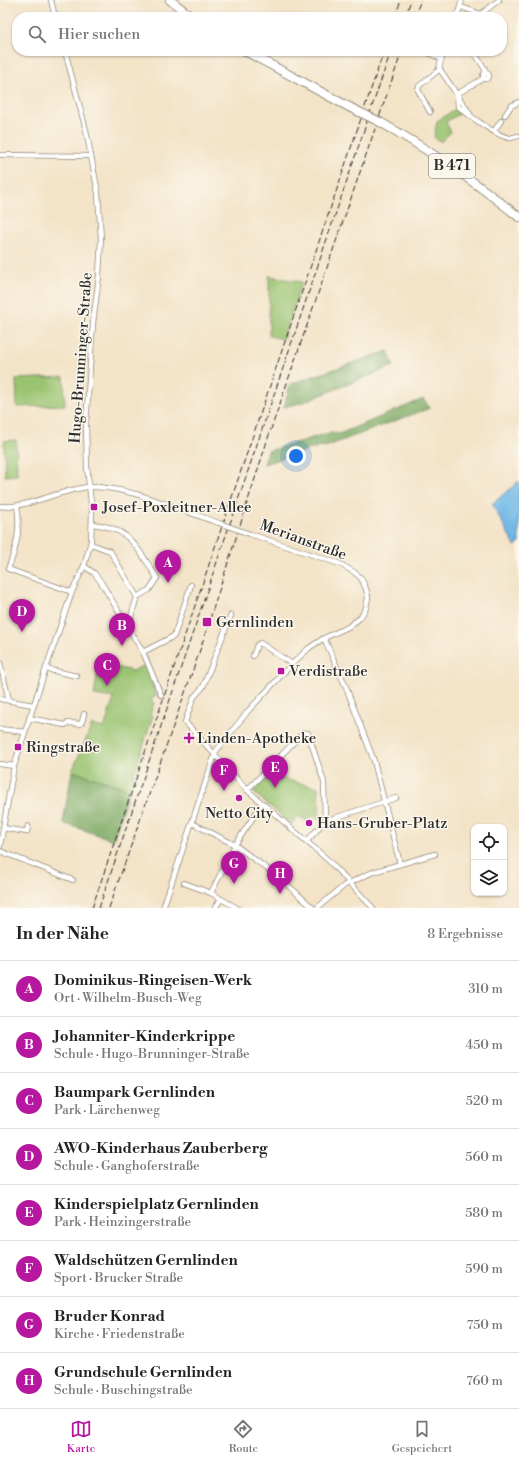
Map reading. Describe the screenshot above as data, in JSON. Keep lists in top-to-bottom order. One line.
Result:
{"streets":{"highway":["B 471"],"street":["Hugo-Brunninger-Straße","Merianstraße"]},"crossings":[["Hugo-Brunninger-Straße","Merianstraße"]],"places":{"transit":["Josef-Poxleitner-Allee","Gernlinden","Verdistraße","Ringstraße"],"health":["Linden-Apotheke"],"other":["Netto City","Hans-Gruber-Platz"]},"page":{"search":"Hier suchen","pins":["A","D","B","C","E","F","G","H"],"heading":["In der Nähe","8 Ergebnisse"],"list":[{"mark":"A","name":"Dominikus-Ringeisen-Werk","note":"Ort · Wilhelm-Busch-Weg","value":"310 m"},{"mark":"B","name":"Johanniter-Kinderkrippe","note":"Schule · Hugo-Brunninger-Straße","value":"450 m"},{"mark":"C","name":"Baumpark Gernlinden","note":"Park · Lärchenweg","value":"520 m"},{"mark":"D","name":"AWO-Kinderhaus Zauberberg","note":"Schule · Ganghoferstraße","value":"560 m"},{"mark":"E","name":"Kinderspielplatz Gernlinden","note":"Park · Heinzingerstraße","value":"580 m"},{"mark":"F","name":"Waldschützen Gernlinden","note":"Sport · Brucker Straße","value":"590 m"},{"mark":"G","name":"Bruder Konrad","note":"Kirche · Friedenstraße","value":"750 m"},{"mark":"H","name":"Grundschule Gernlinden","note":"Schule · Buschingstraße","value":"760 m"}],"nav":["Karte","Route","Gespeichert"]}}
